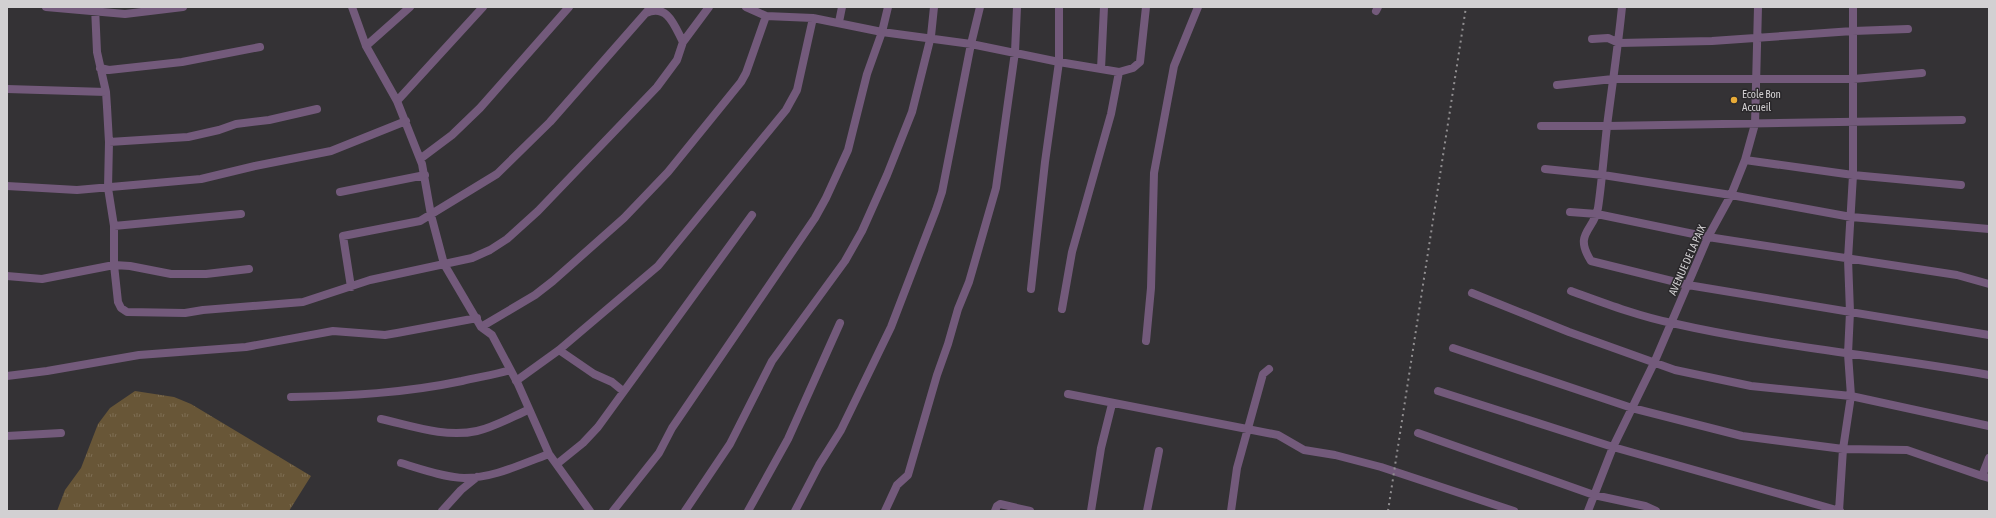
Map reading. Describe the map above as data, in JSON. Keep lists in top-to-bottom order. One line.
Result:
{"streets":{"street":["AVENUE DE LA PAIX"]},"places":["Ecole Bon Accueil"]}
